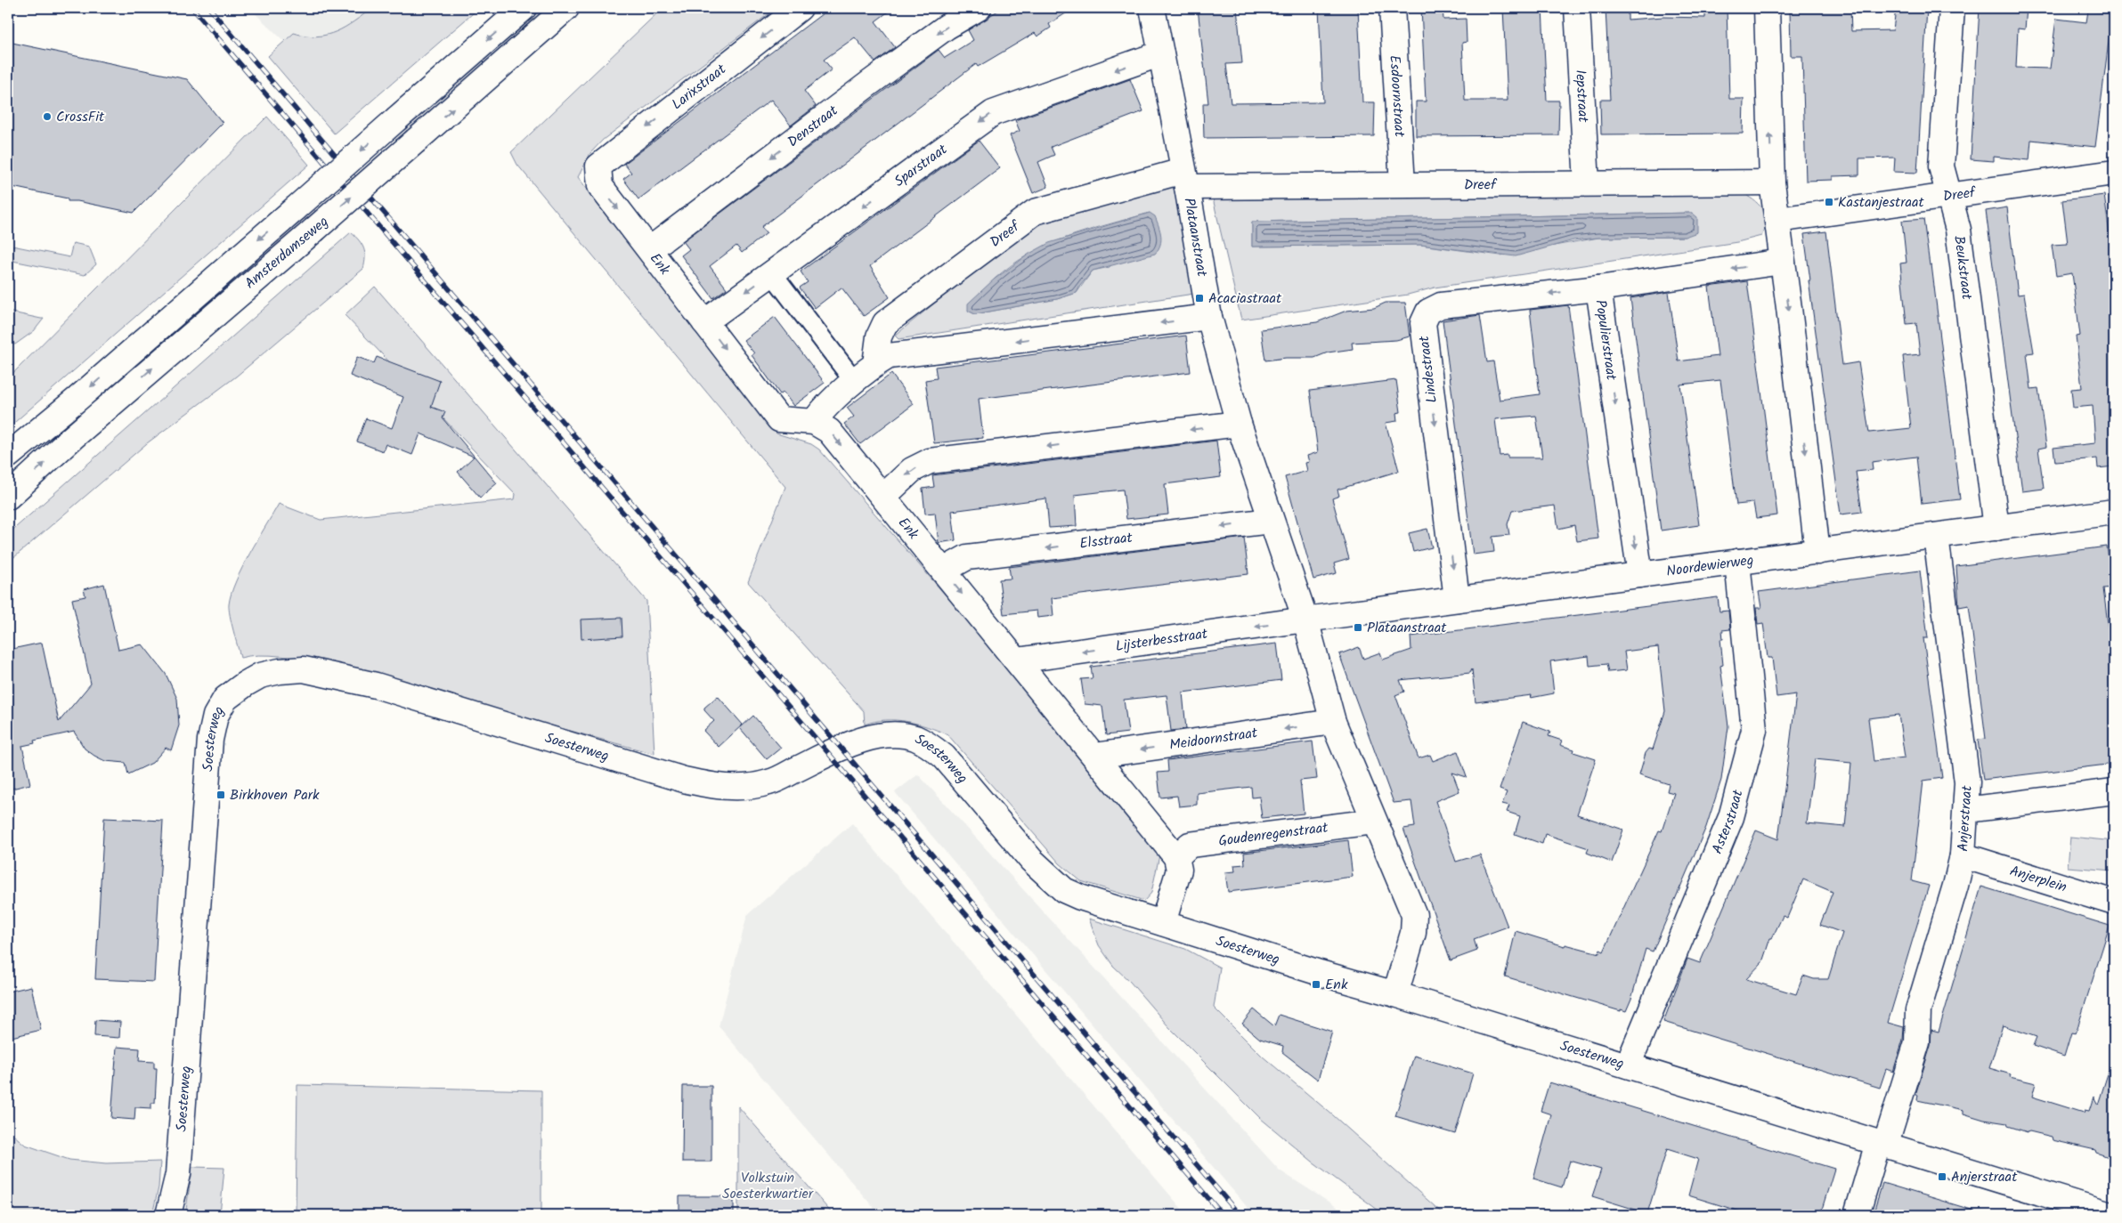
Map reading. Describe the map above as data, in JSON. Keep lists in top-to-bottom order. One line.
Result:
{"streets":{"street":["Larixstraat","Esdoornstraat","Iepstraat","Denstraat","Sparstraat","Dreef","Plataanstraat","Amsterdamseweg","Enk","Beukstraat","Populierstraat","Lindestraat","Elsstraat","Noordewierweg","Lijsterbesstraat","Meidoornstraat","Soesterweg","Anjerstraat","Asterstraat","Goudenregenstraat","Anjerplein"]},"crossings":[["Larixstraat","Enk"],["Esdoornstraat","Dreef"],["Iepstraat","Dreef"],["Denstraat","Enk"],["Sparstraat","Plataanstraat"],["Sparstraat","Enk"],["Dreef","Plataanstraat"],["Dreef","Beukstraat"],["Plataanstraat","Elsstraat"],["Plataanstraat","Noordewierweg"],["Plataanstraat","Lijsterbesstraat"],["Plataanstraat","Meidoornstraat"],["Plataanstraat","Soesterweg"],["Plataanstraat","Goudenregenstraat"],["Enk","Elsstraat"],["Enk","Lijsterbesstraat"],["Enk","Meidoornstraat"],["Enk","Goudenregenstraat"],["Beukstraat","Noordewierweg"],["Populierstraat","Lindestraat"],["Populierstraat","Noordewierweg"],["Lindestraat","Noordewierweg"],["Noordewierweg","Lijsterbesstraat"],["Noordewierweg","Anjerstraat"],["Noordewierweg","Asterstraat"],["Soesterweg","Anjerstraat"],["Soesterweg","Asterstraat"],["Anjerstraat","Anjerplein"]],"one_way":["Larixstraat","Denstraat","Enk","Meidoornstraat"],"parks":["Volkstuin Soesterkwartier"],"places":{"other":["CrossFit"],"transit":["Kastanjestraat","Acaciastraat","Plataanstraat","Birkhoven Park","Enk","Anjerstraat"]}}
